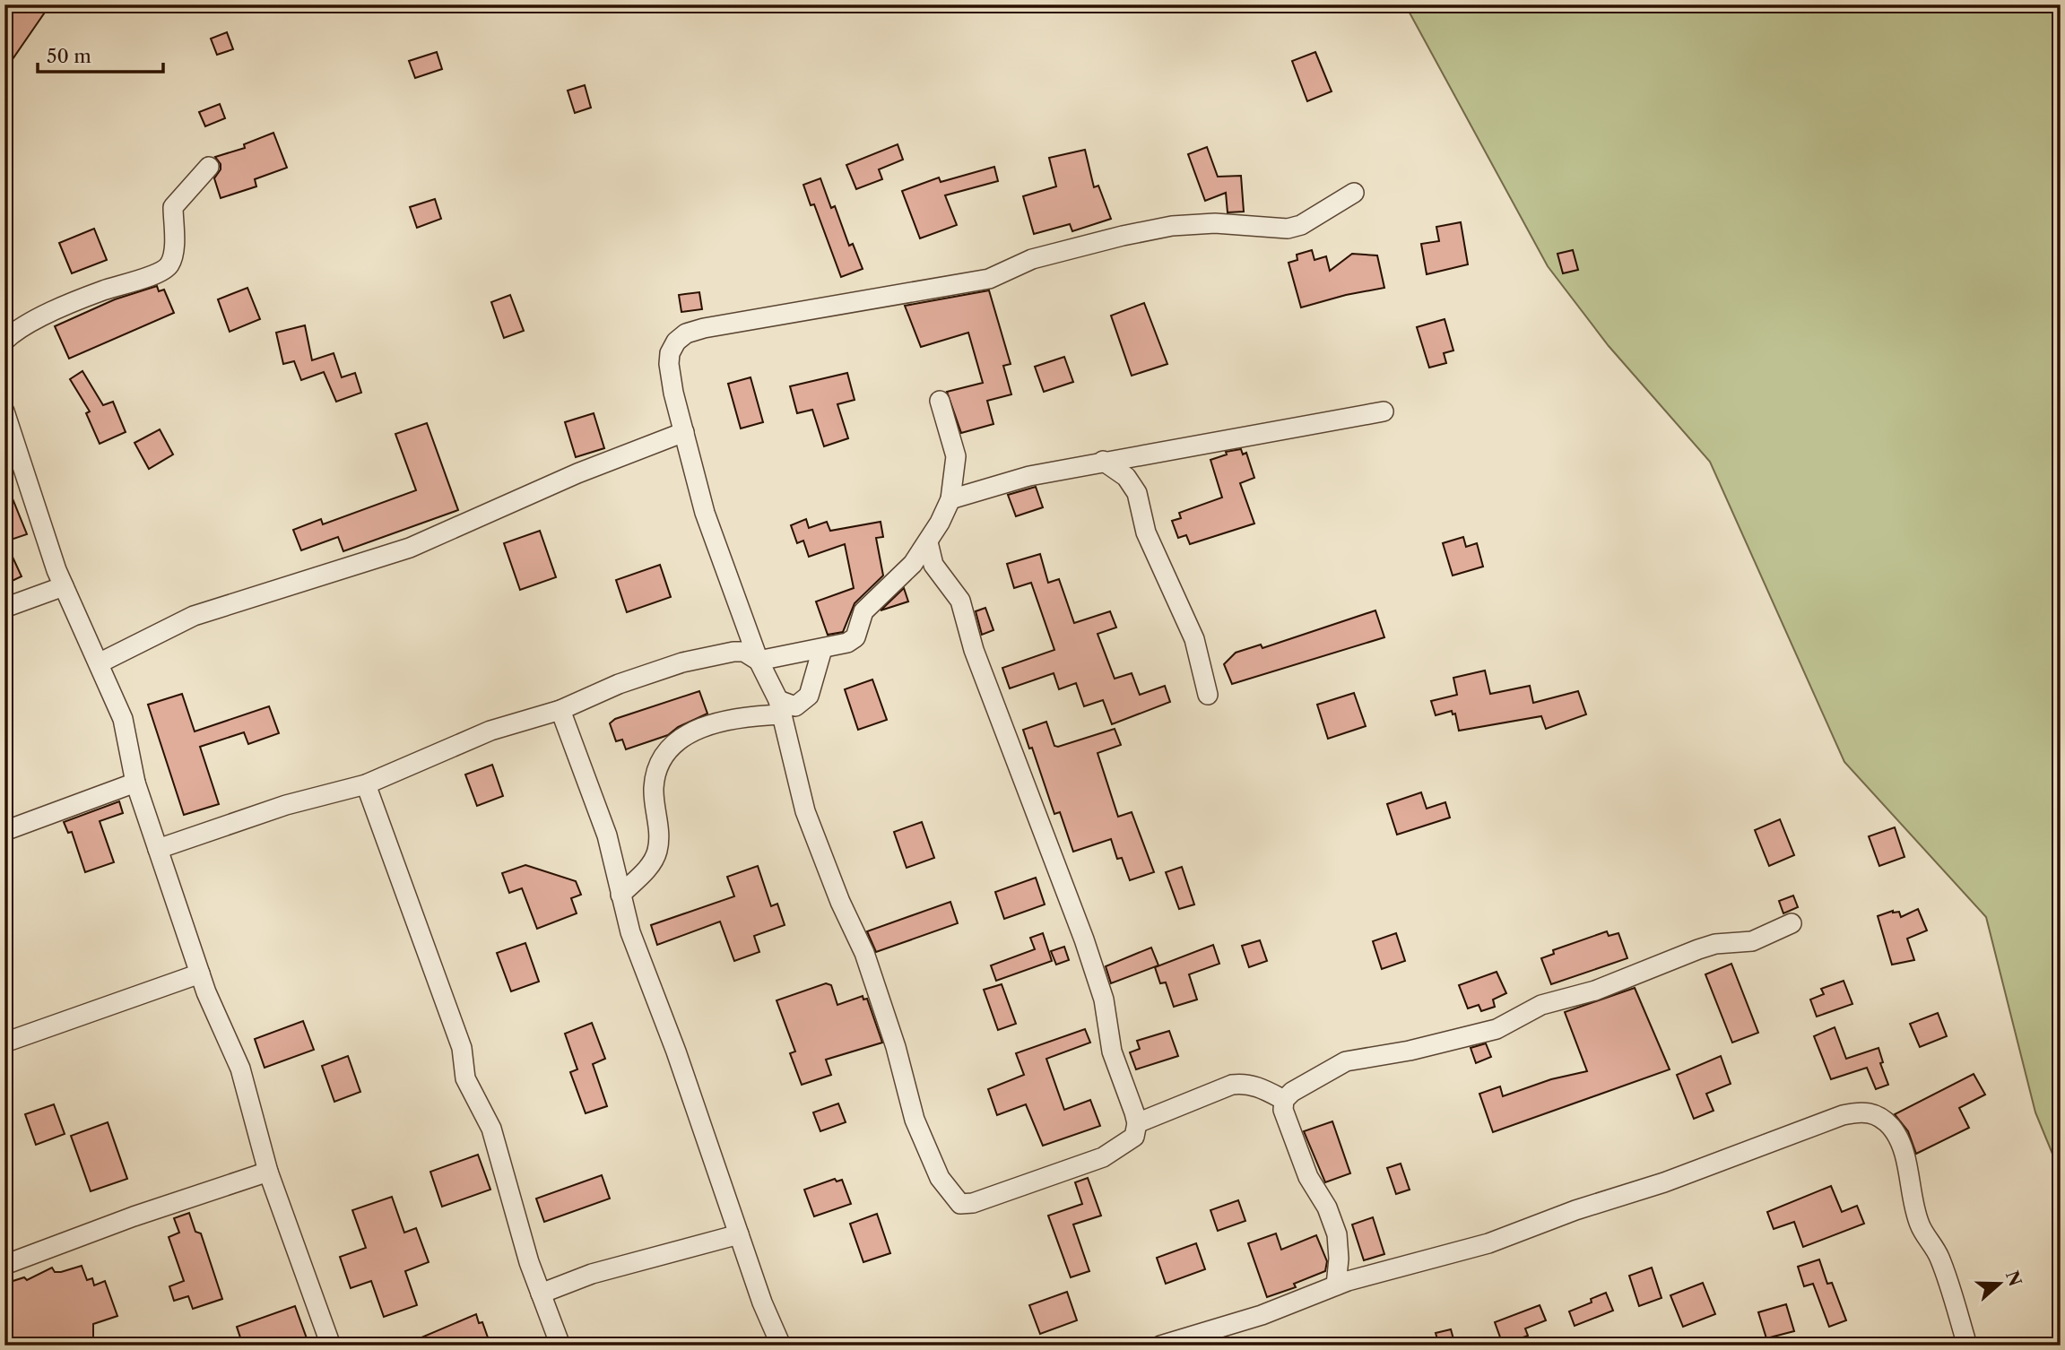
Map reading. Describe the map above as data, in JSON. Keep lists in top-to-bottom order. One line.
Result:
{"scale_bar":"50 m","north":"right"}
